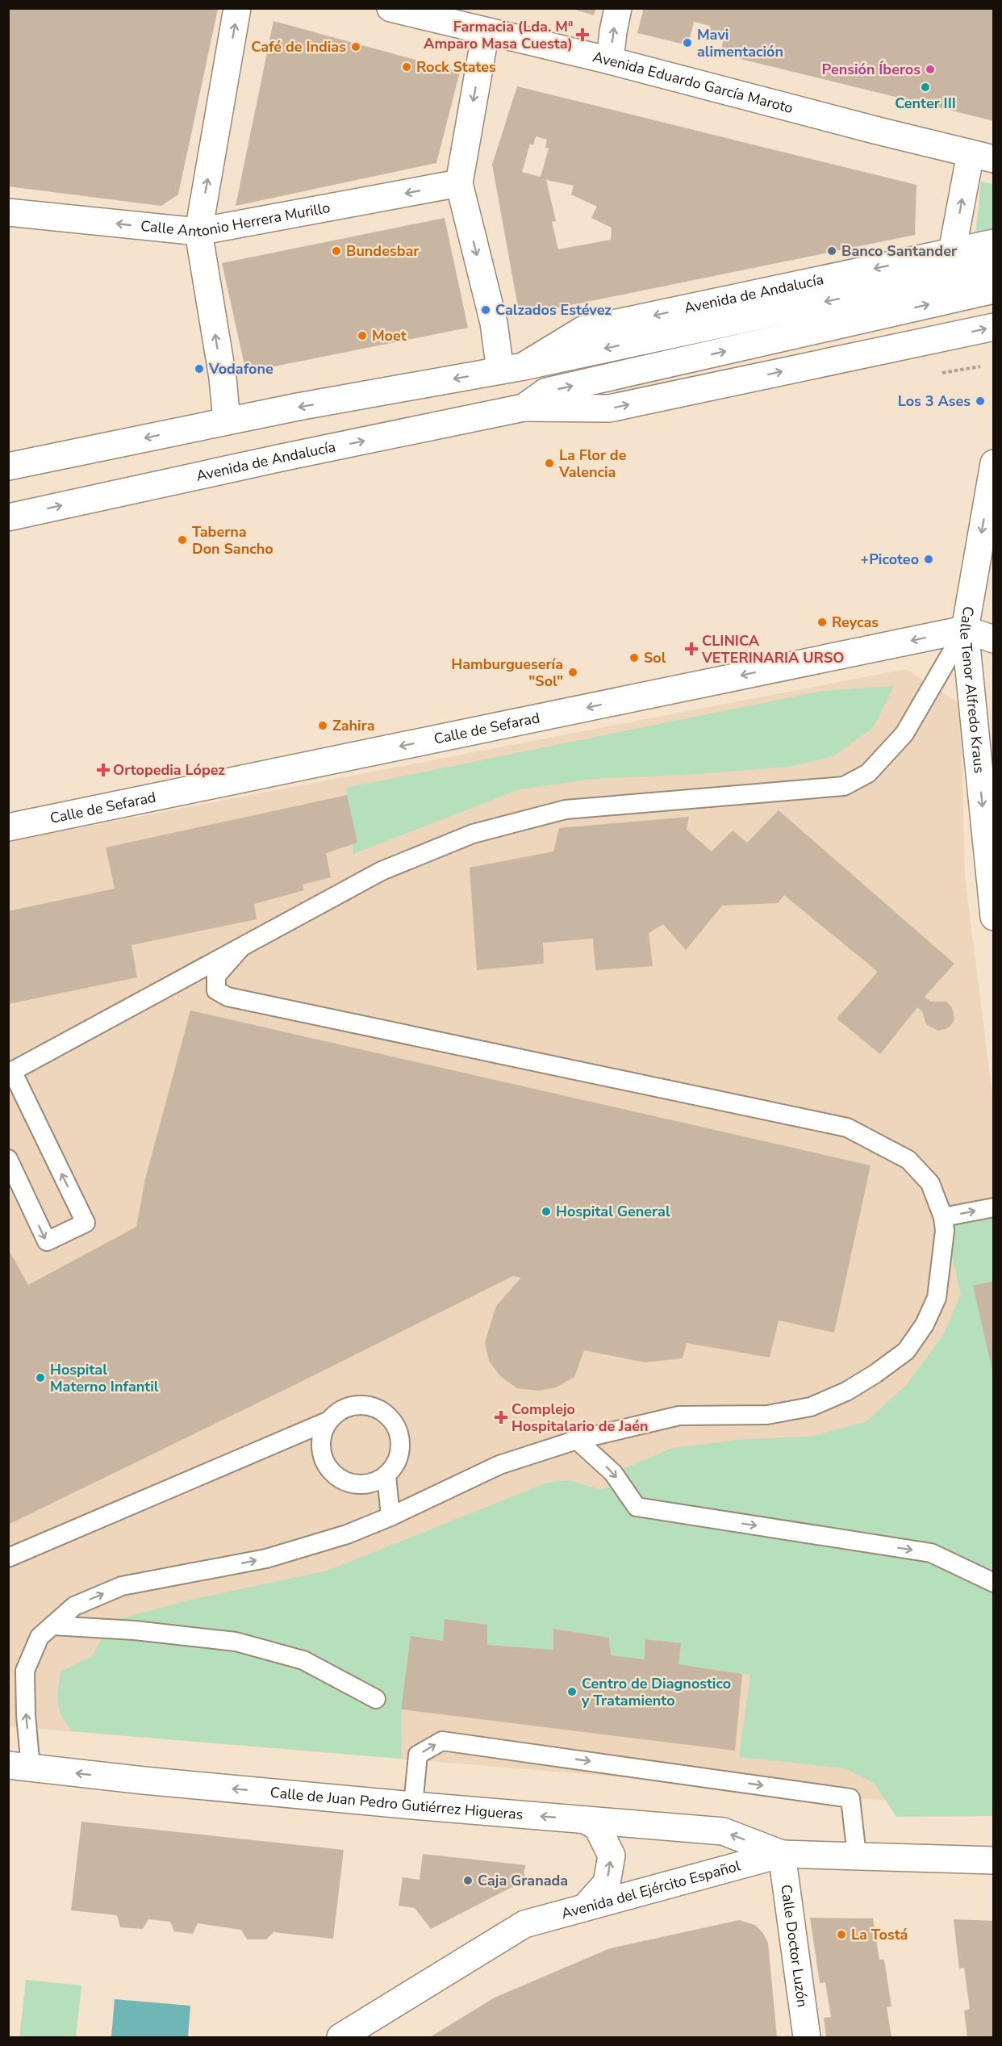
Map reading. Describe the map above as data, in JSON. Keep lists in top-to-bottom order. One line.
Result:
{"streets":{"street":["Avenida Eduardo García Maroto","Calle Antonio Herrera Murillo","Avenida de Andalucía","Calle Tenor Alfredo Kraus","Calle de Sefarad","Calle de Juan Pedro Gutiérrez Higueras","Avenida del Ejército Español","Calle Doctor Luzón"]},"crossings":[["Calle Tenor Alfredo Kraus","Calle de Sefarad"],["Calle de Juan Pedro Gutiérrez Higueras","Avenida del Ejército Español"],["Calle de Juan Pedro Gutiérrez Higueras","Calle Doctor Luzón"],["Avenida del Ejército Español","Calle Doctor Luzón"]],"one_way":["Calle Antonio Herrera Murillo","Calle Tenor Alfredo Kraus","Calle de Sefarad","Calle de Juan Pedro Gutiérrez Higueras"],"places":{"health":["Farmacia (Lda. Mª Amparo Masa Cuesta)","CLINICA VETERINARIA URSO","Ortopedia López","Complejo Hospitalario de Jaén"],"other":["Mavi alimentación","Café de Indias","Rock States","Pensión Íberos","Center III","Bundesbar","Banco Santander","Calzados Estévez","Moet","Vodafone","Los 3 Ases","La Flor de Valencia","Taberna Don Sancho","+Picoteo","Reycas","Sol","Hamburguesería \"Sol\"","Zahira","Hospital General","Hospital Materno Infantil","Centro de Diagnostico y Tratamiento","Caja Granada","La Tostá"]}}
